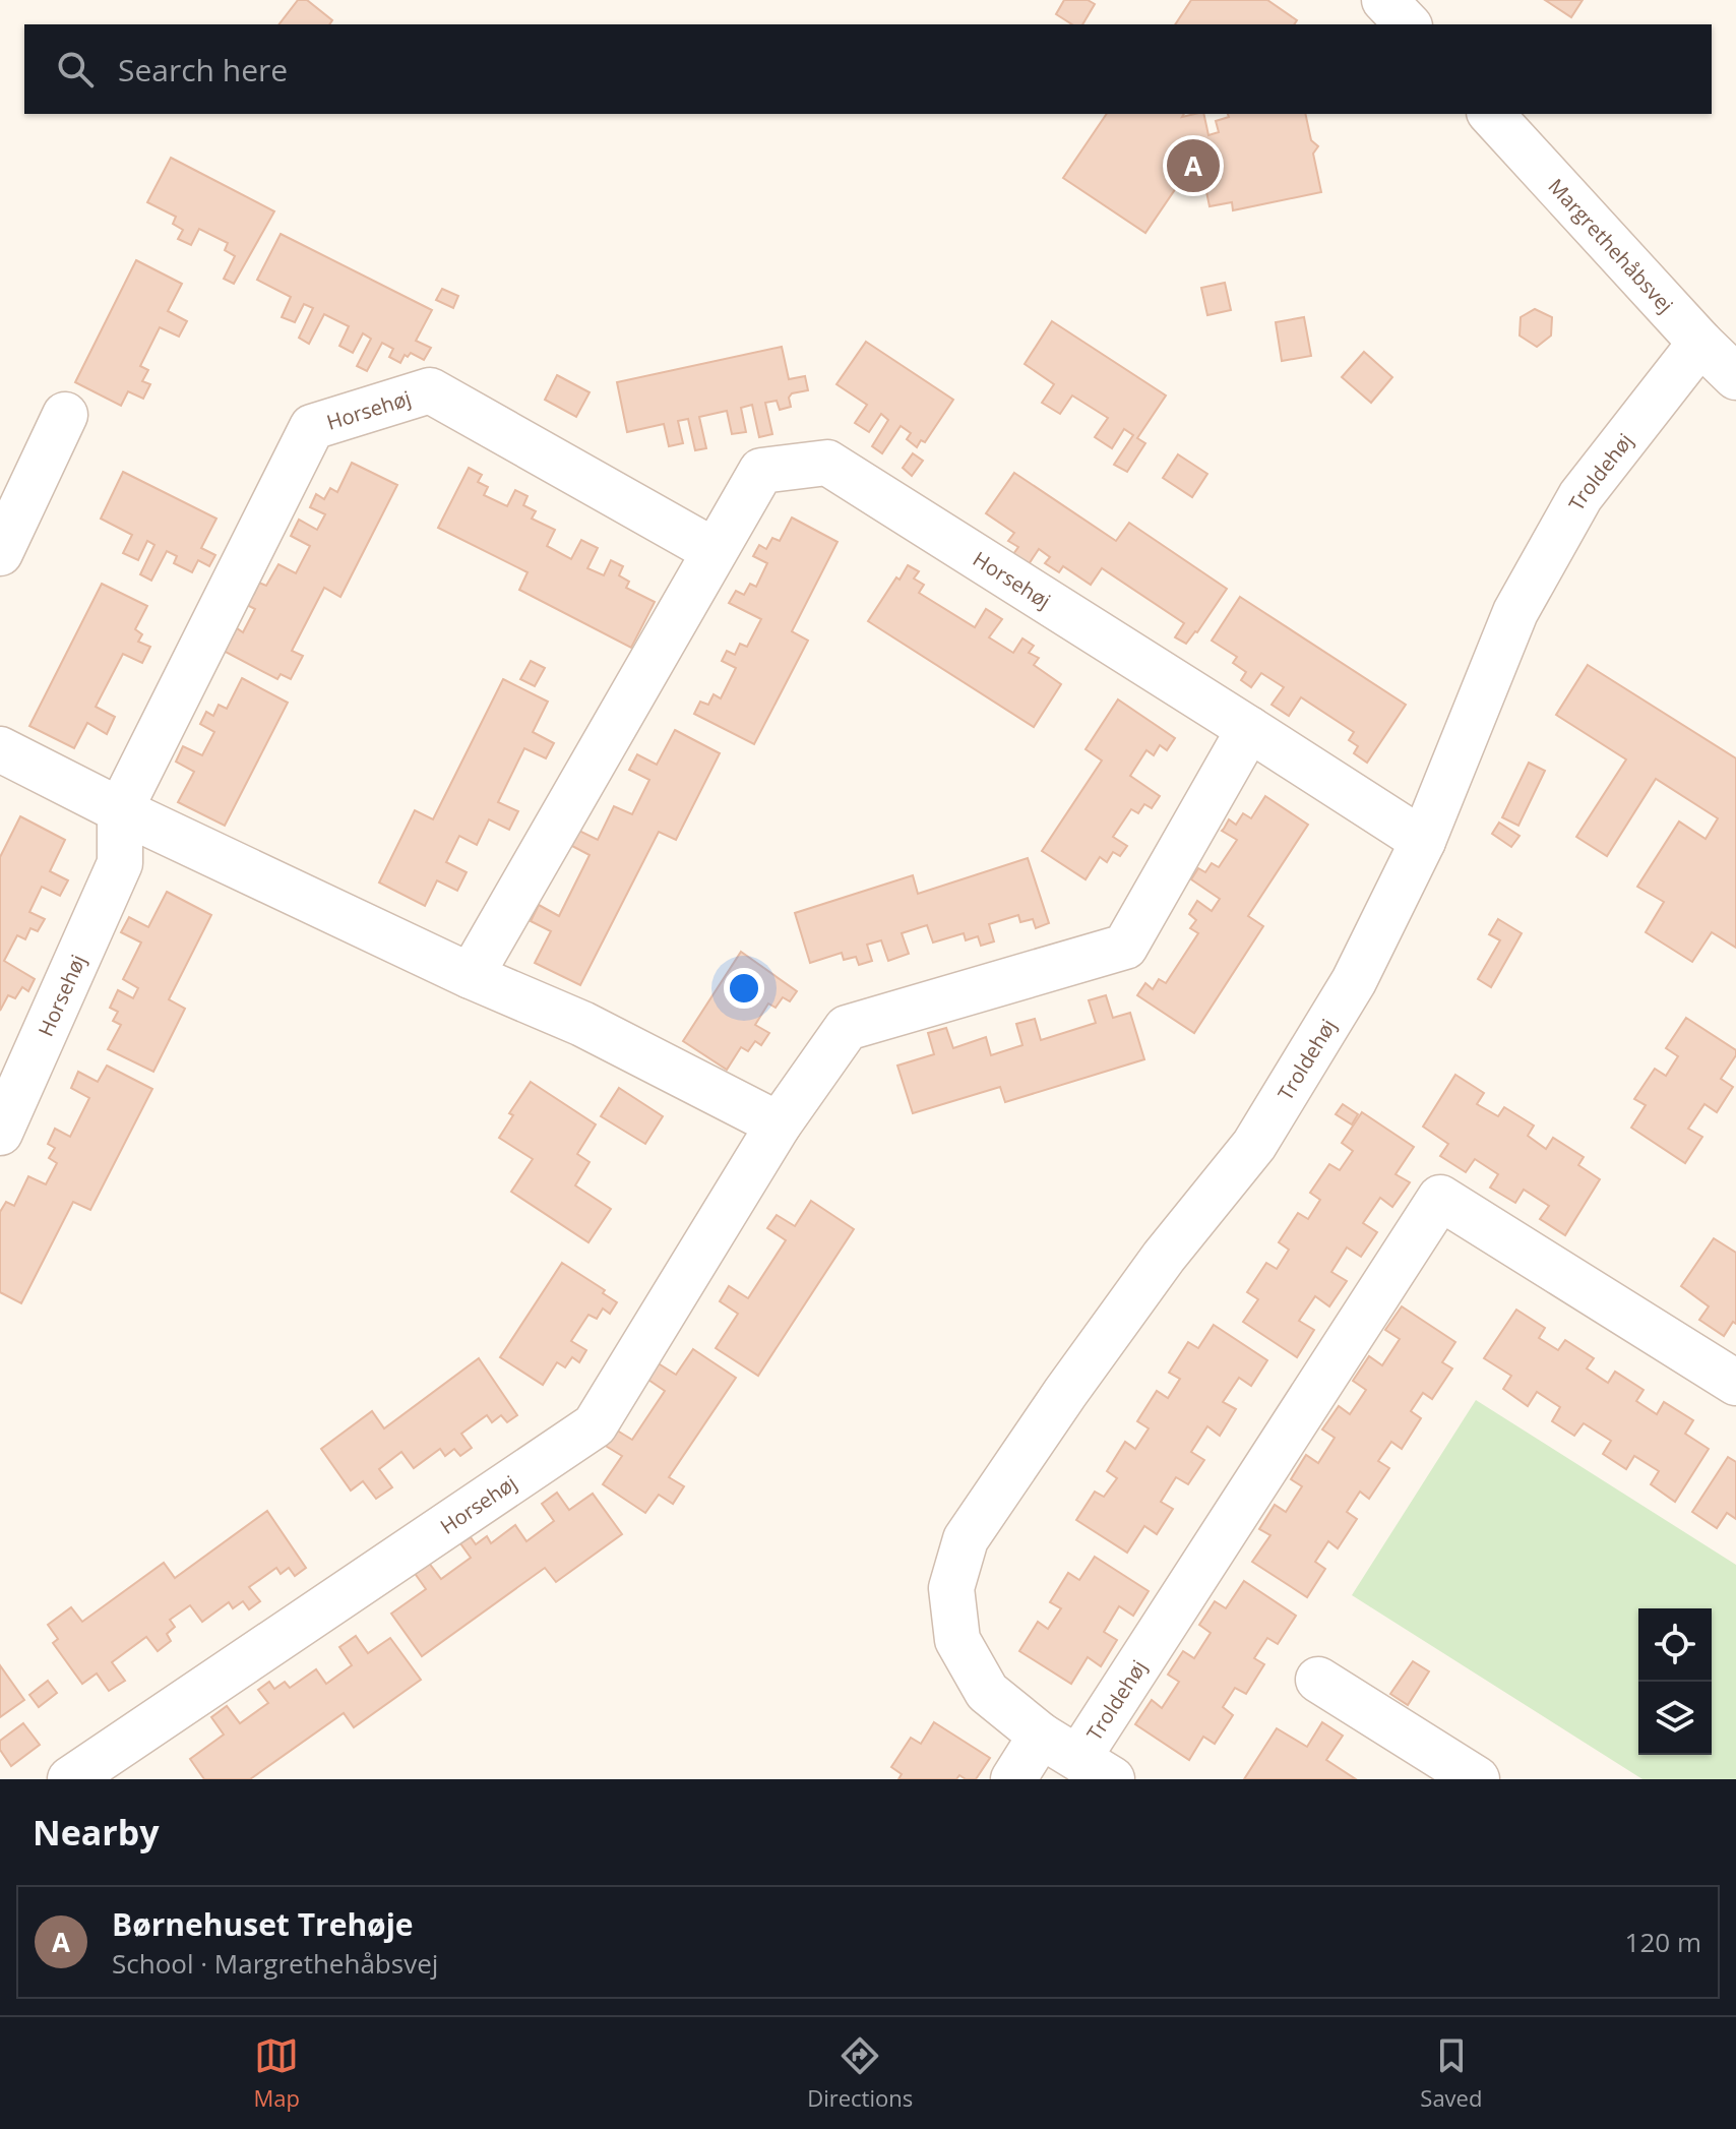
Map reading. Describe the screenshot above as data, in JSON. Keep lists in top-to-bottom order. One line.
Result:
{"streets":{"street":["Margrethehåbsvej","Horsehøj","Troldehøj"]},"crossings":[["Margrethehåbsvej","Troldehøj"],["Horsehøj","Troldehøj"]],"page":{"search":"Search here","pins":"A","heading":"Nearby","list":[{"mark":"A","name":"Børnehuset Trehøje","note":"School · Margrethehåbsvej","value":"120 m"}],"nav":["Map","Directions","Saved"]}}
